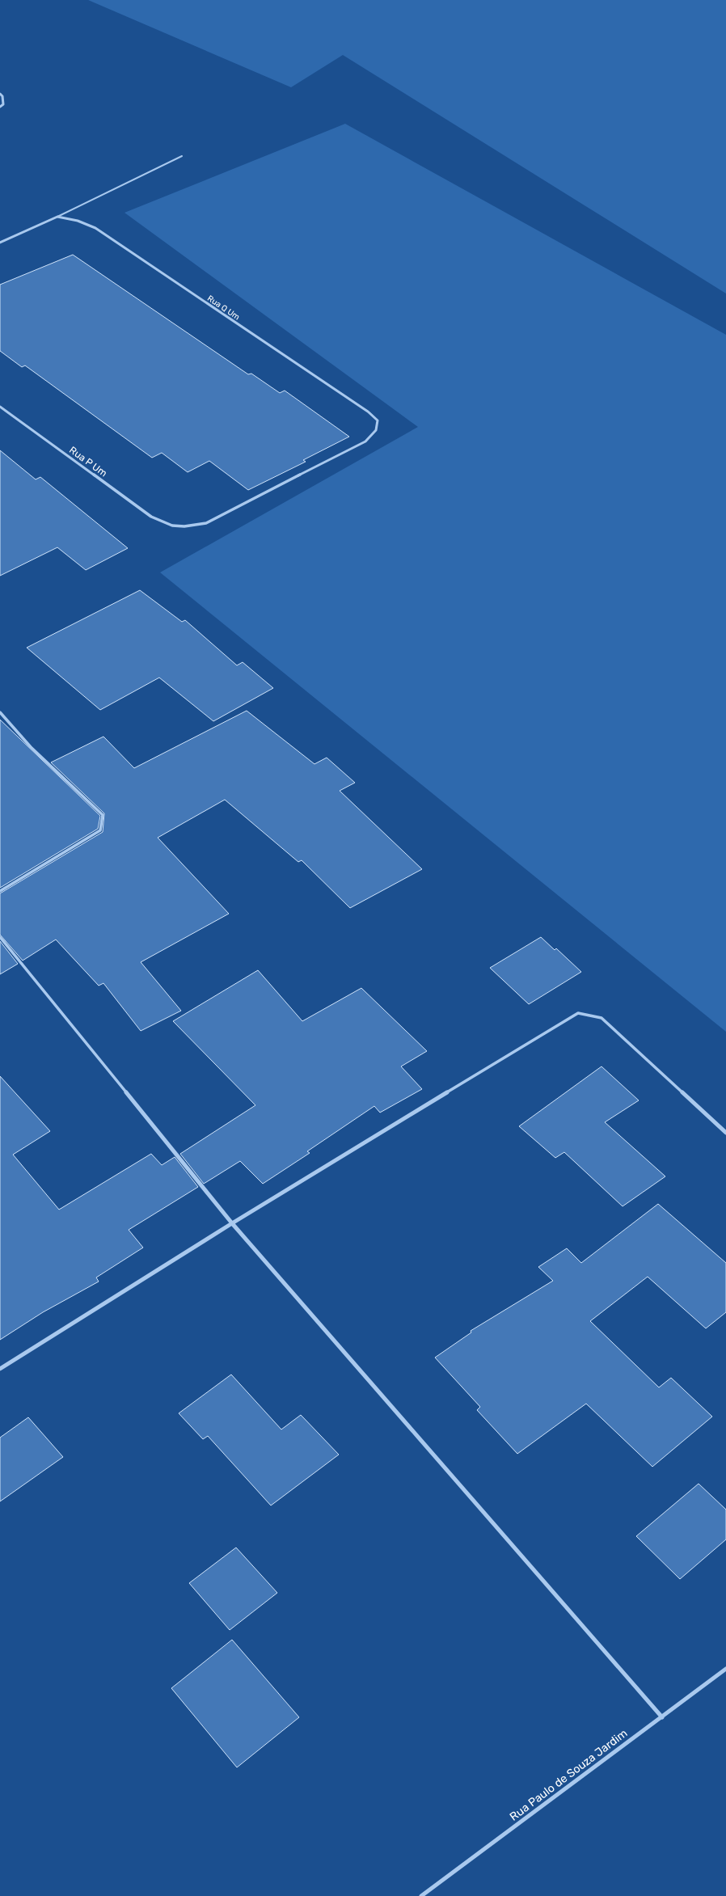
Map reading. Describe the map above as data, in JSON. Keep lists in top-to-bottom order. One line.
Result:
{"streets":{"street":["Rua Q Um","Rua P Um","Rua Paulo de Souza Jardim"]},"crossings":[["Rua Q Um","Rua P Um"]]}
